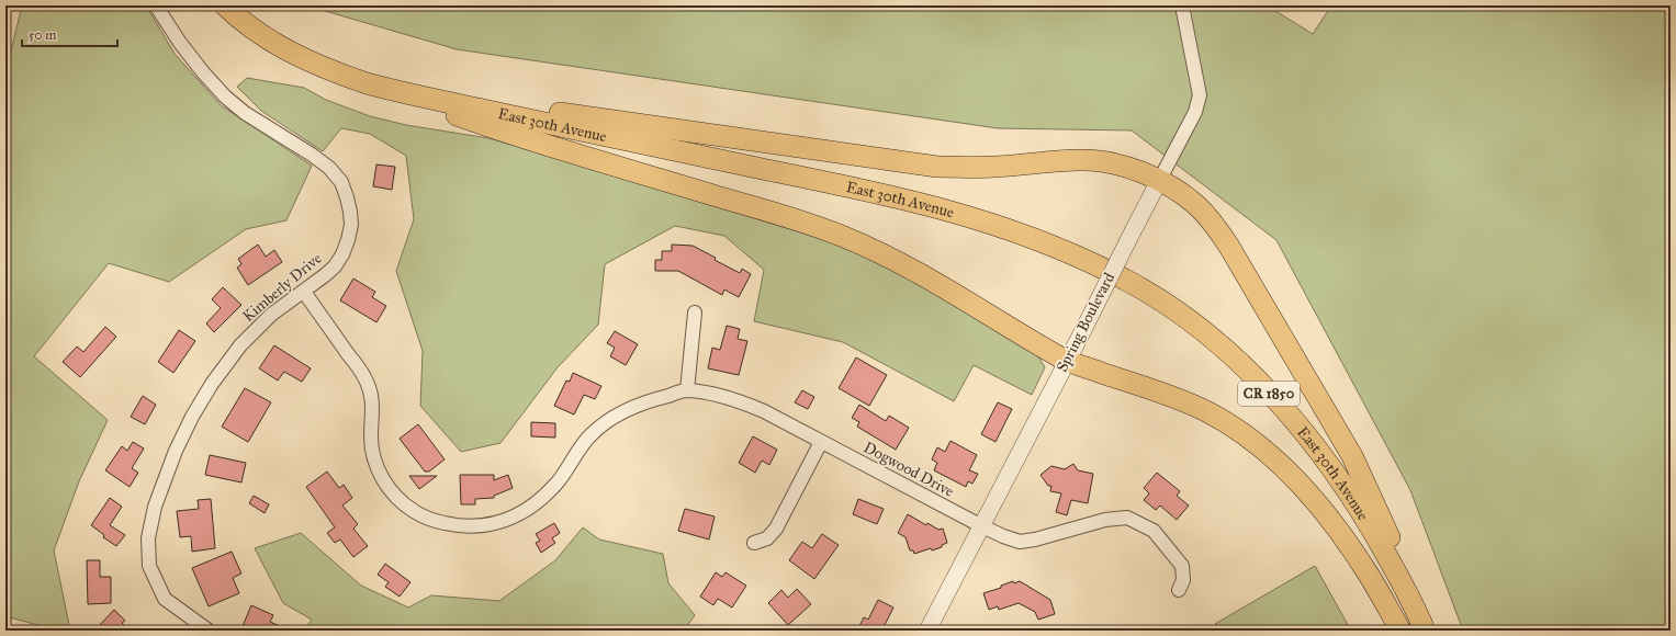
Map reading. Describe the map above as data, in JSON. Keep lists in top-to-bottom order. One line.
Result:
{"streets":{"main road":["East 30th Avenue","CR 1850"],"street":["Kimberly Drive","Spring Boulevard","Dogwood Drive"]},"crossings":[["Kimberly Drive","Dogwood Drive"],["Spring Boulevard","Dogwood Drive"]],"scale_bar":"50 m"}
